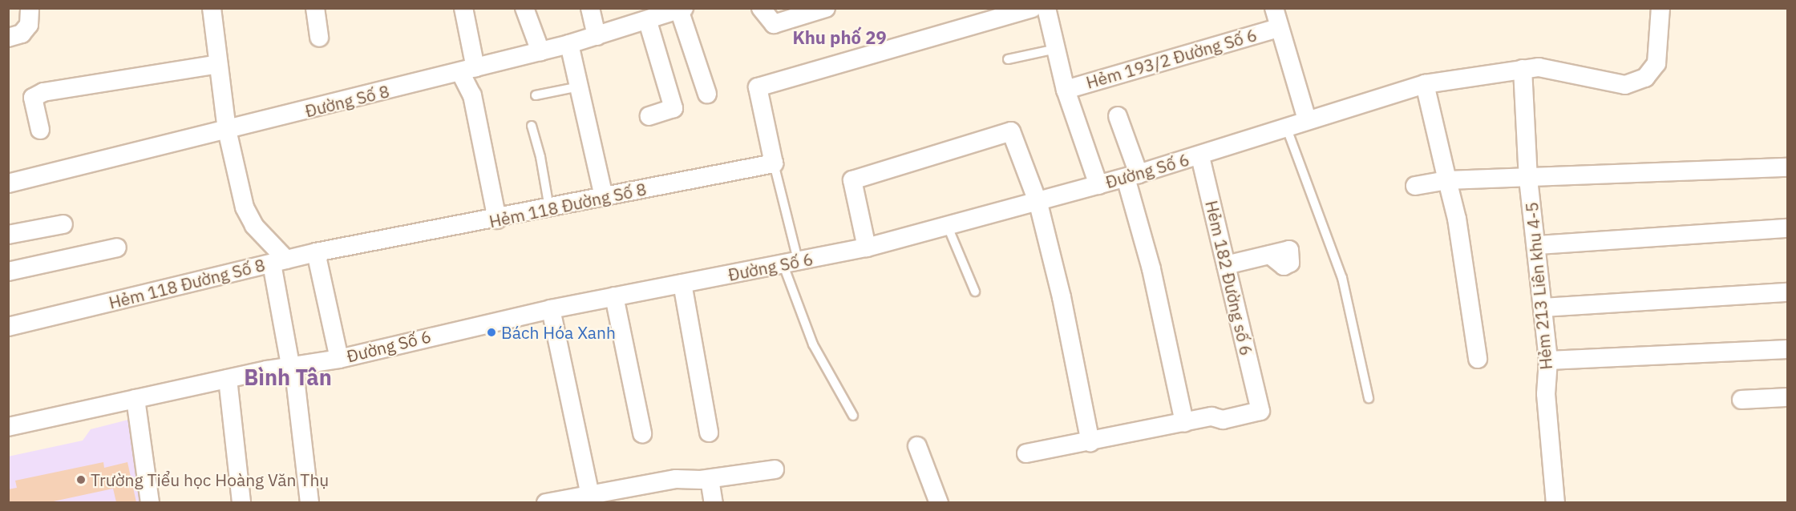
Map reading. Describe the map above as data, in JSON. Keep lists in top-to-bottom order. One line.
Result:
{"streets":{"street":["Hẻm 193/2 Đường Số 6","Đường Số 8","Đường Số 6","Hẻm 118 Đường Số 8","Hẻm 182 Đường số 6","Hẻm 213 Liên khu 4-5"]},"crossings":[["Đường Số 6","Hẻm 182 Đường số 6"],["Đường Số 6","Hẻm 213 Liên khu 4-5"]],"districts":["Khu phố 29","Bình Tân"],"places":["Bách Hóa Xanh","Trường Tiểu học Hoàng Văn Thụ"]}
